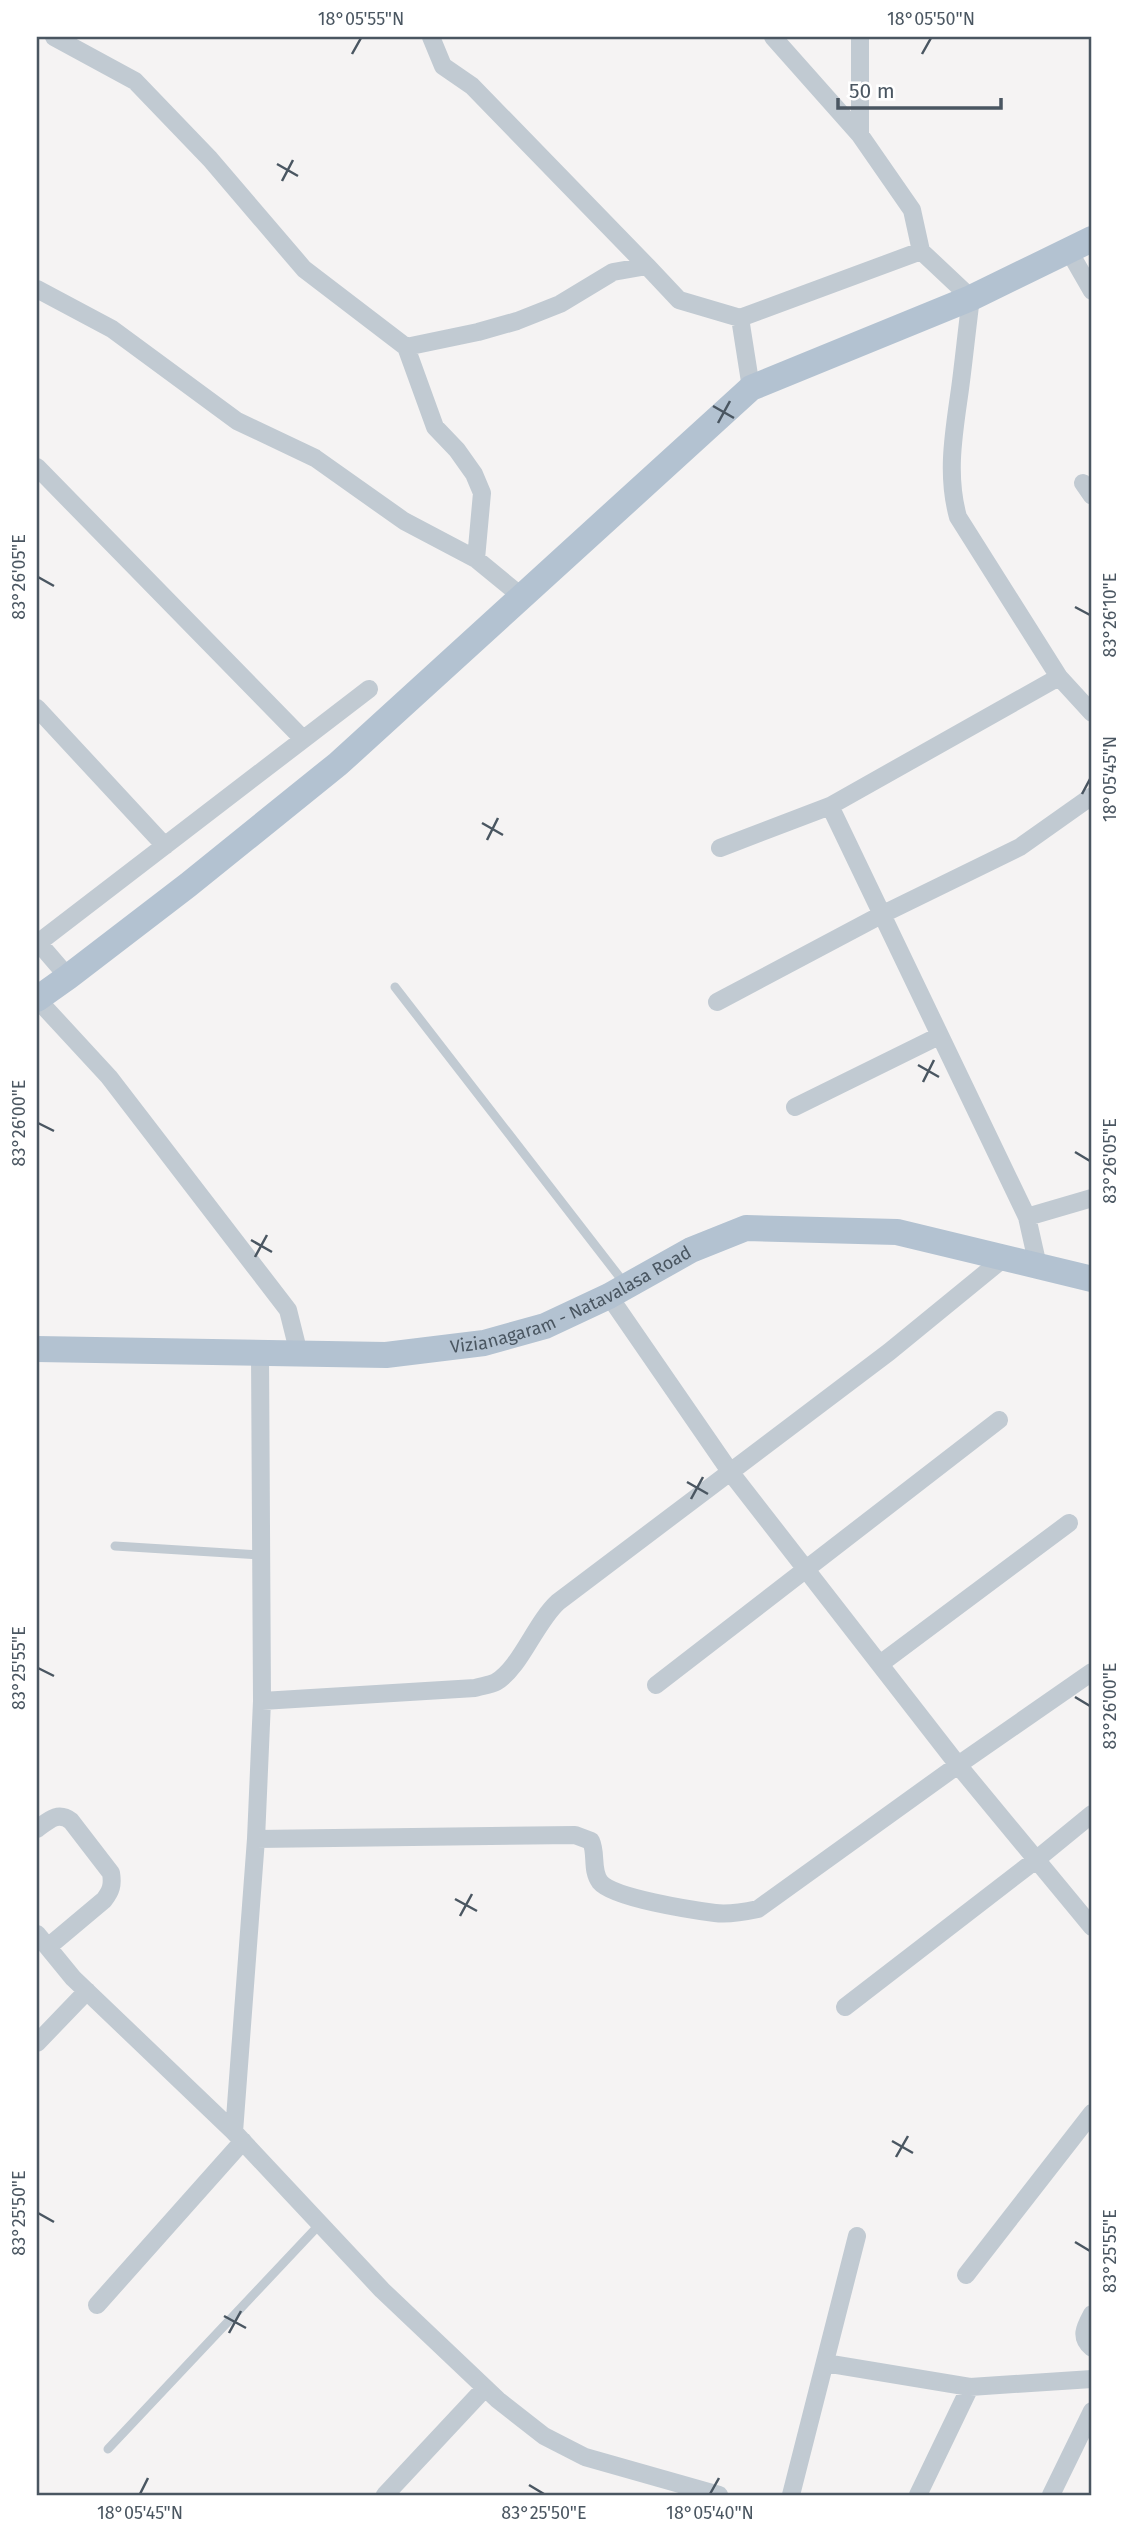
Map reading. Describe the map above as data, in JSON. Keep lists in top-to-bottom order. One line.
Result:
{"streets":{"main road":["Vizianagaram - Natavalasa Road"]},"scale_bar":"50 m","coordinates":["18°05'55\"N","18°05'50\"N","83°26'05\"E","83°26'10\"E","18°05'45\"N","83°26'00\"E","83°25'55\"E","83°25'50\"E","18°05'40\"N"]}
